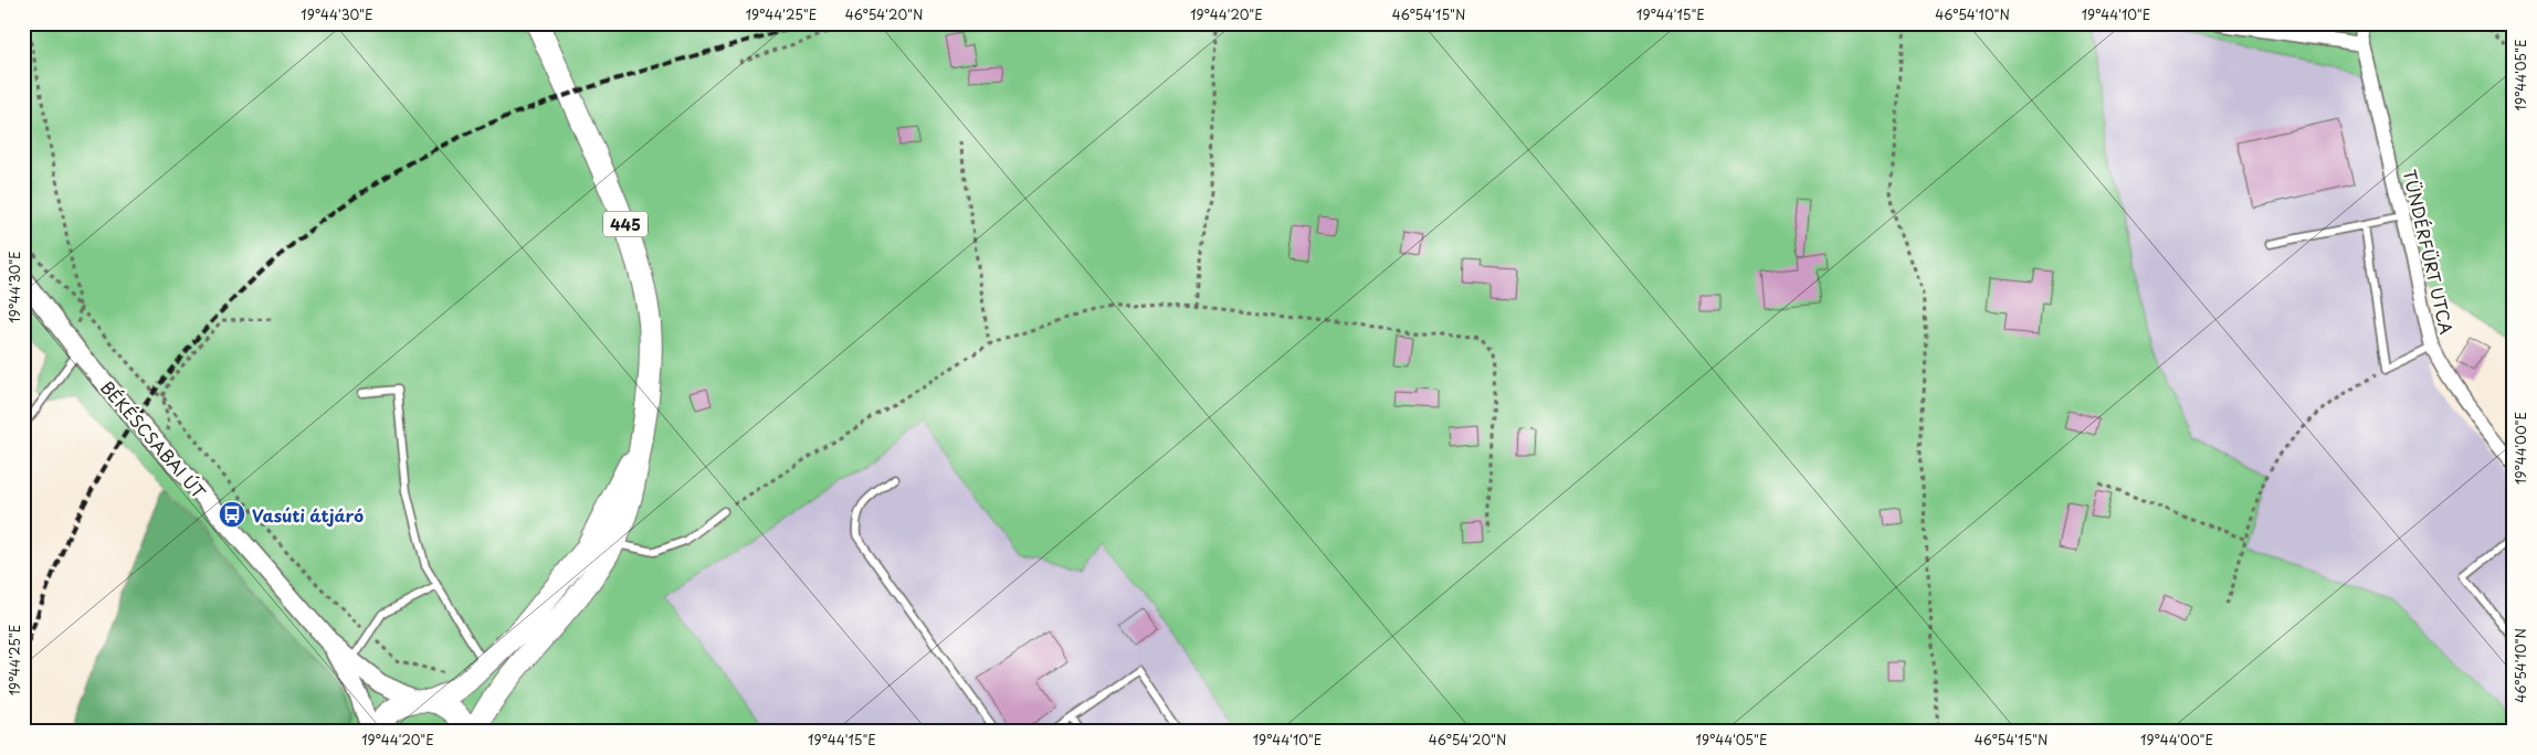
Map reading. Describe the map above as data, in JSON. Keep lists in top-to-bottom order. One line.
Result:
{"streets":{"main road":["445"],"street":["TÜNDÉRFÜRT UTCA","BÉKÉSCSABAI ÚT"]},"crossings":[["445","BÉKÉSCSABAI ÚT"]],"places":{"bus stop":["Vasúti átjáró"]},"coordinates":["19°44'30\"E","19°44'25\"E","46°54'20\"N","19°44'20\"E","46°54'15\"N","19°44'15\"E","46°54'10\"N","19°44'10\"E","19°44'05\"E","19°44'00\"E"]}
